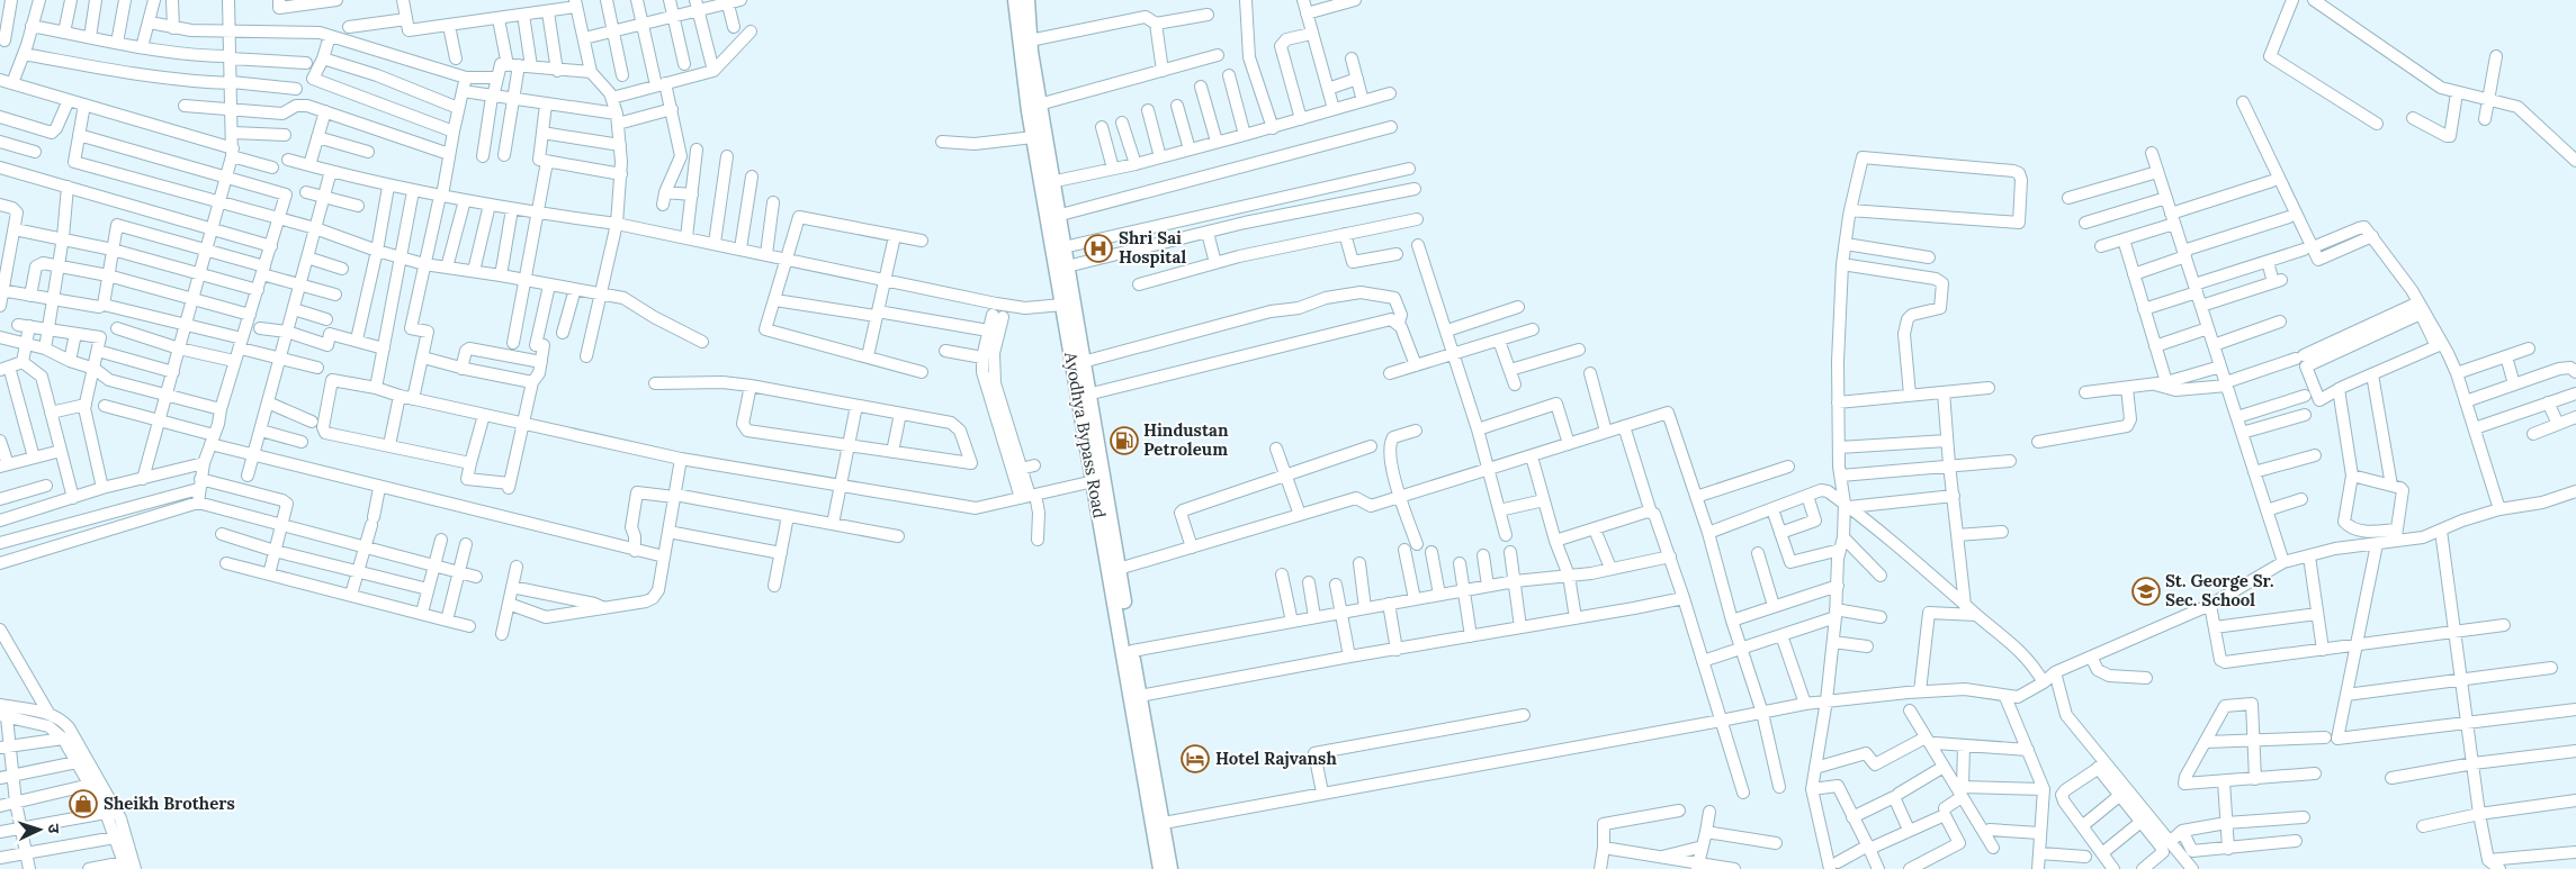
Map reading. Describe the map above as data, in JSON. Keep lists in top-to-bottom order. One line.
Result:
{"streets":{"main road":["Ayodhya Bypass Road"]},"places":{"hospital":["Shri Sai Hospital"],"fuel station":["Hindustan Petroleum"],"school or university":["St. George Sr. Sec. School"],"hotel":["Hotel Rajvansh"],"shop":["Sheikh Brothers"]},"north":"right"}
